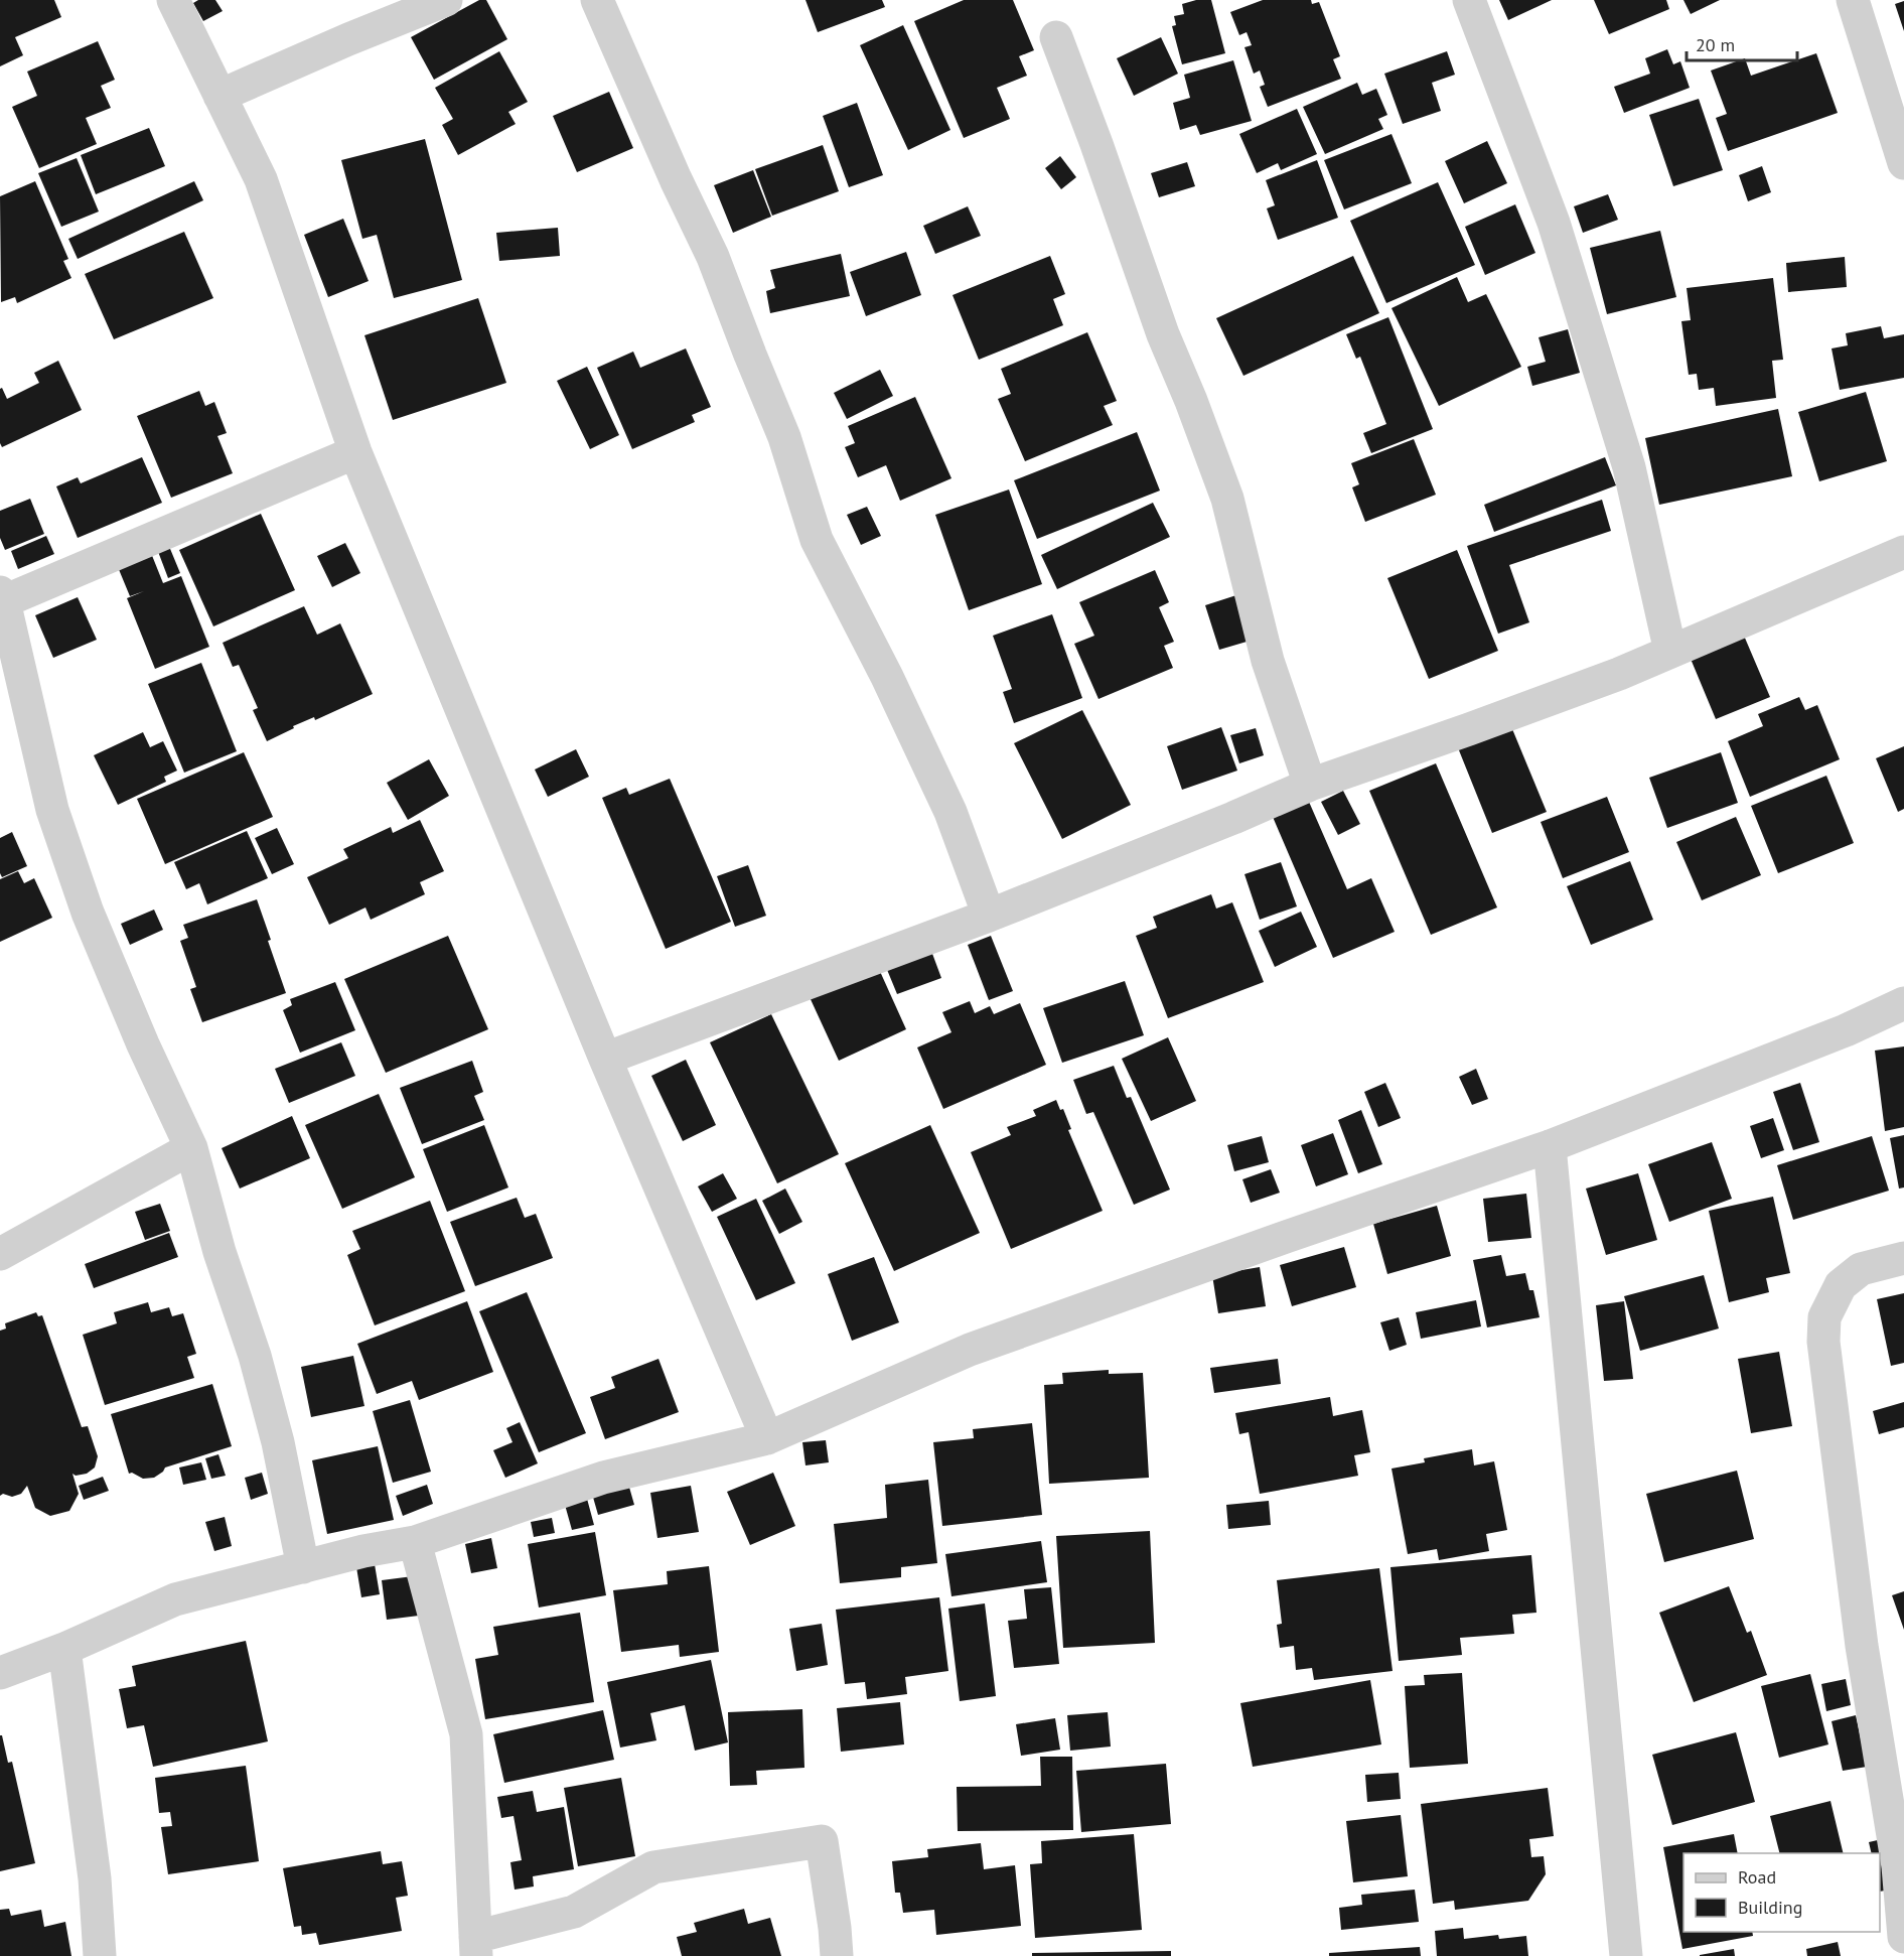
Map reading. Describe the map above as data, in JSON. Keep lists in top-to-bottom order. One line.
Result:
{"legend":["Road","Building"],"scale_bar":"20 m"}
